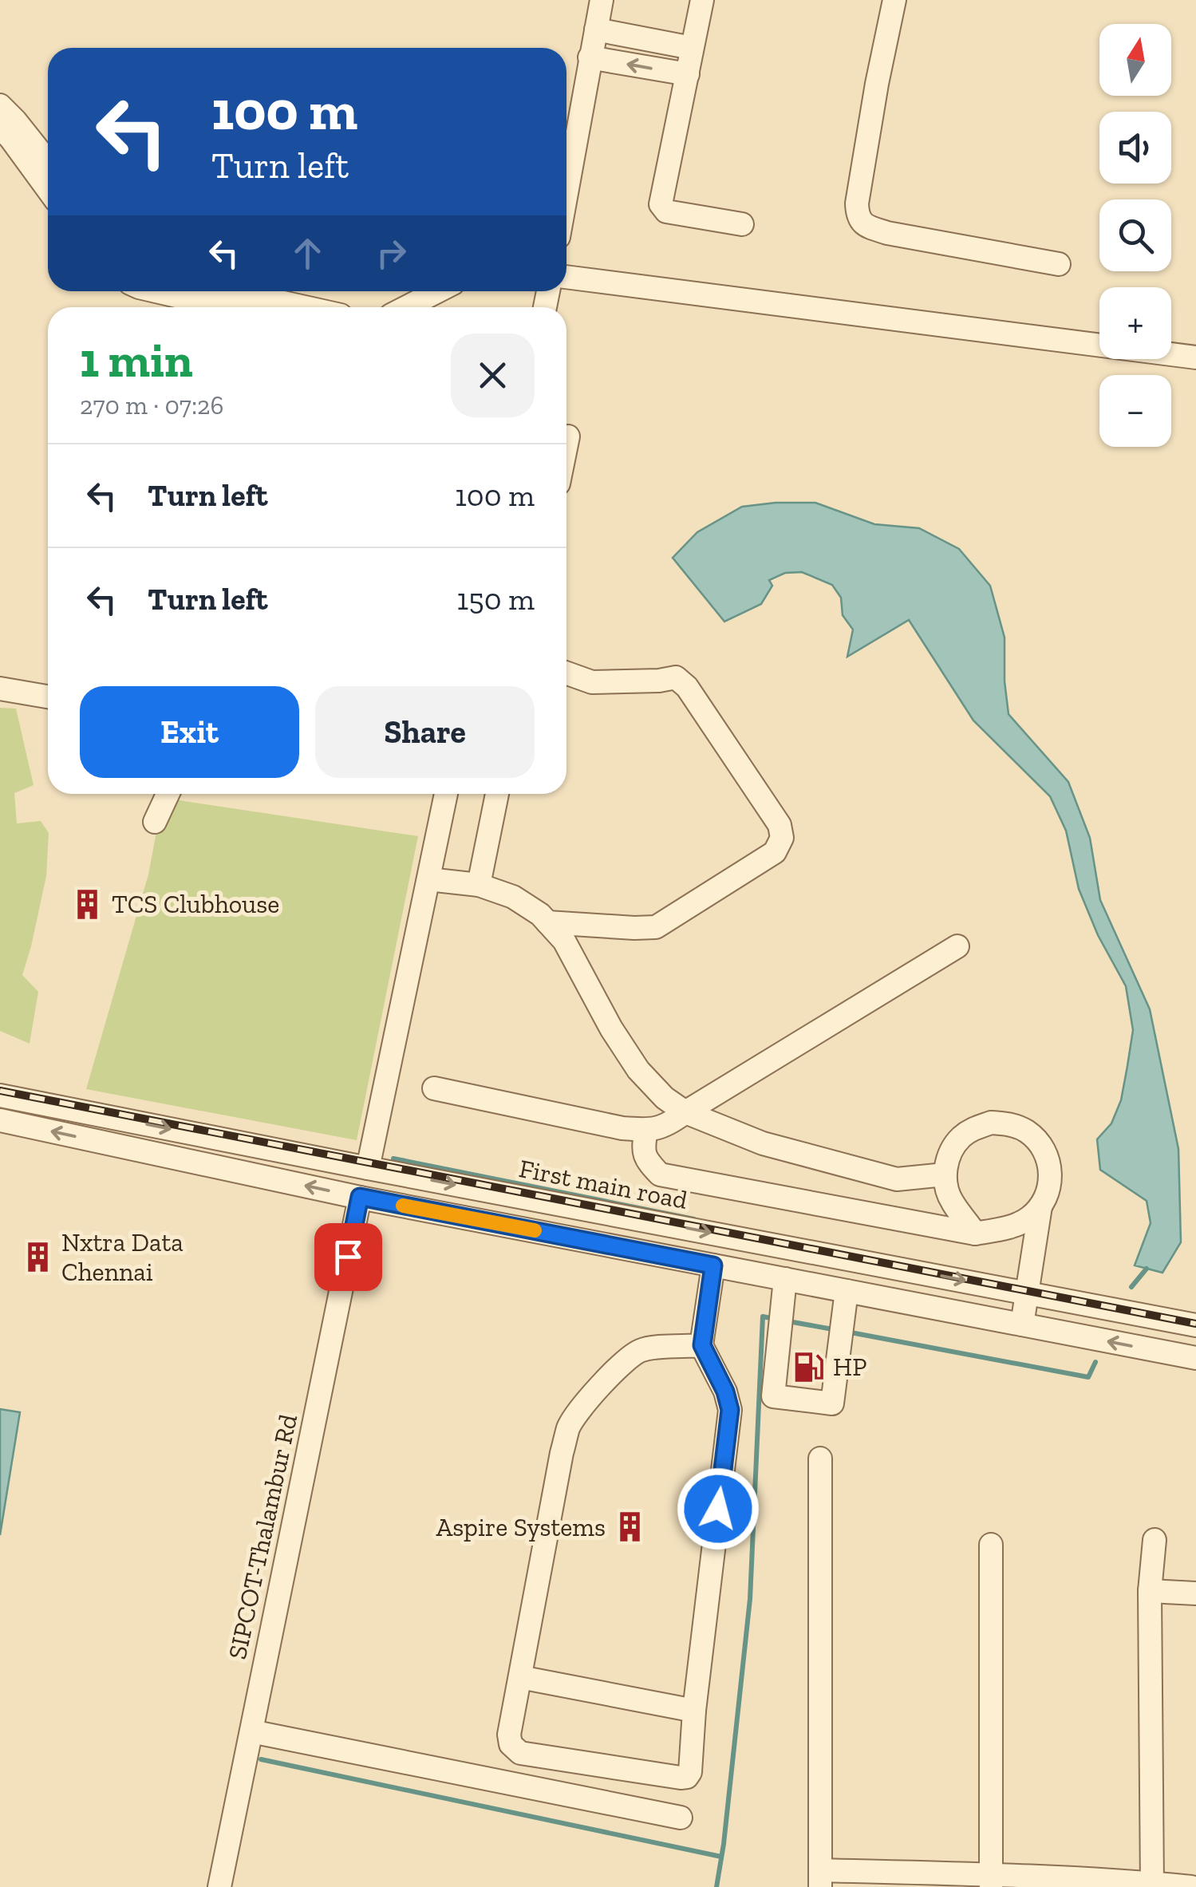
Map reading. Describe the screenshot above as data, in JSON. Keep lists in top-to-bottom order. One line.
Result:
{"streets":{"street":["First main road","SIPCOT-Thalambur Rd"]},"places":{"building":["TCS Clubhouse","Nxtra Data Chennai","Aspire Systems"],"fuel station":["HP"]},"north":"top","page":{"map_buttons":["+","−"],"turn":["100 m","Turn left"],"heading":["1 min","270 m · 07:26"],"list":[{"name":"Turn left","value":"100 m"},{"name":"Turn left","value":"150 m"}],"buttons":["Exit","Share"]}}
